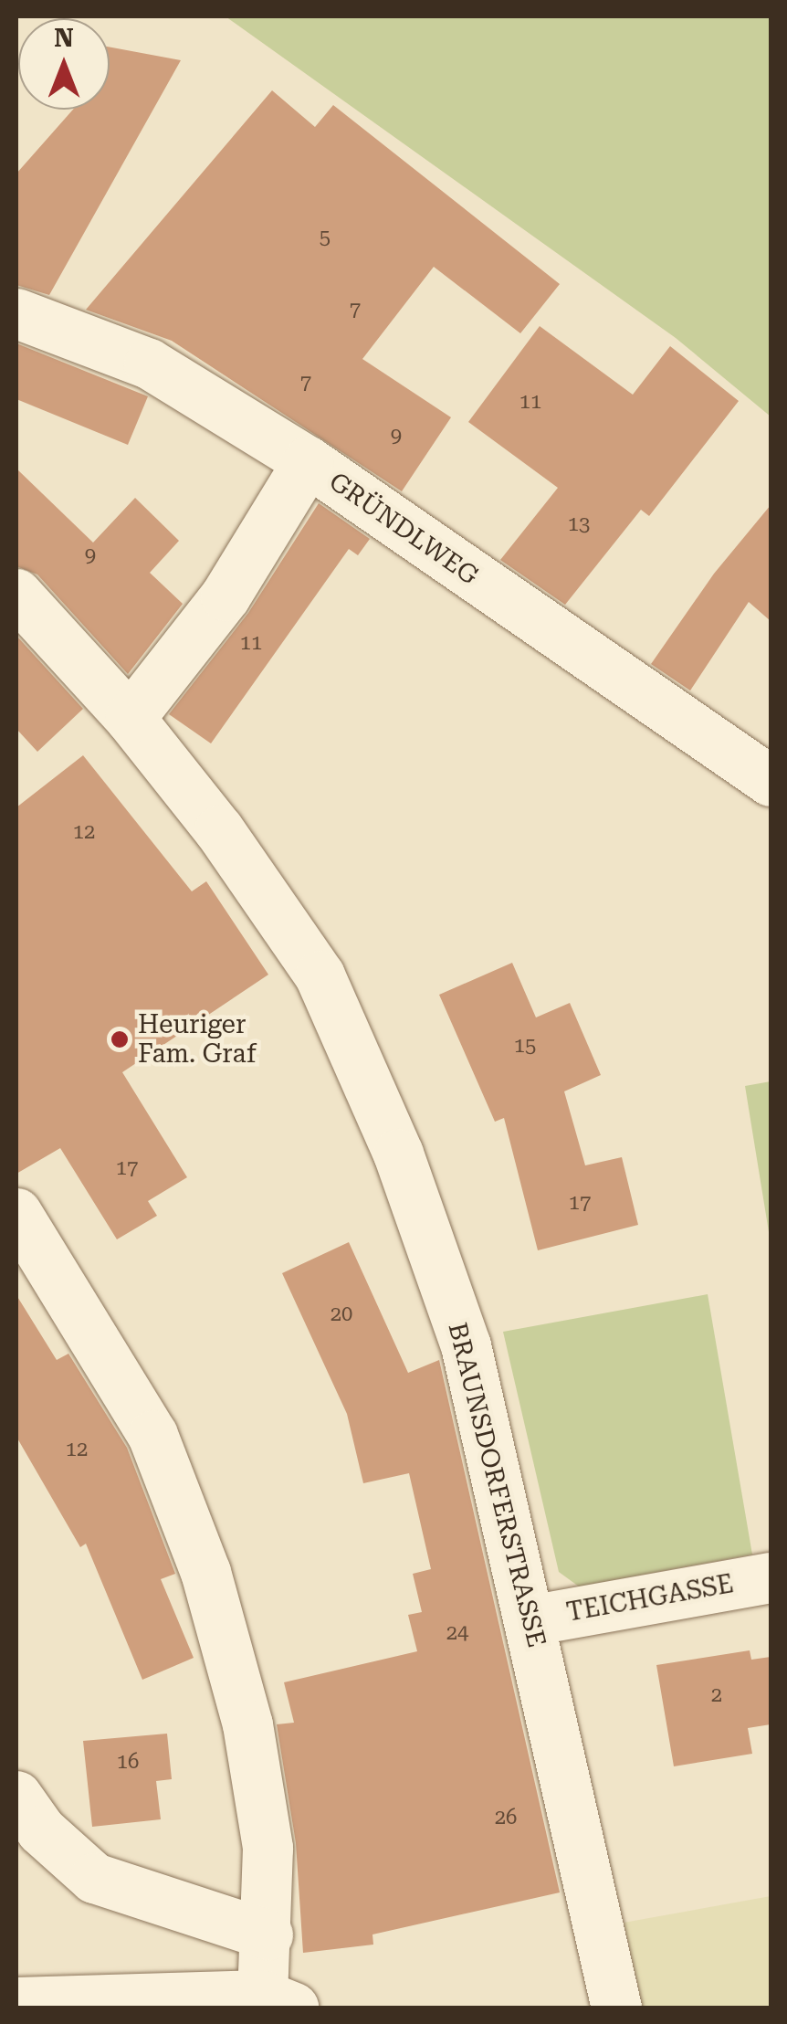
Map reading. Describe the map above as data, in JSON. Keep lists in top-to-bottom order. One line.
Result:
{"streets":{"street":["GRÜNDLWEG","BRAUNSDORFERSTRASSE","TEICHGASSE"]},"crossings":[["BRAUNSDORFERSTRASSE","TEICHGASSE"]],"places":["Heuriger Fam. Graf"],"house_numbers":["5","7","7","11","9","13","9","11","12","15","17","17","20","12","24","2","16","26"],"north":"top"}
